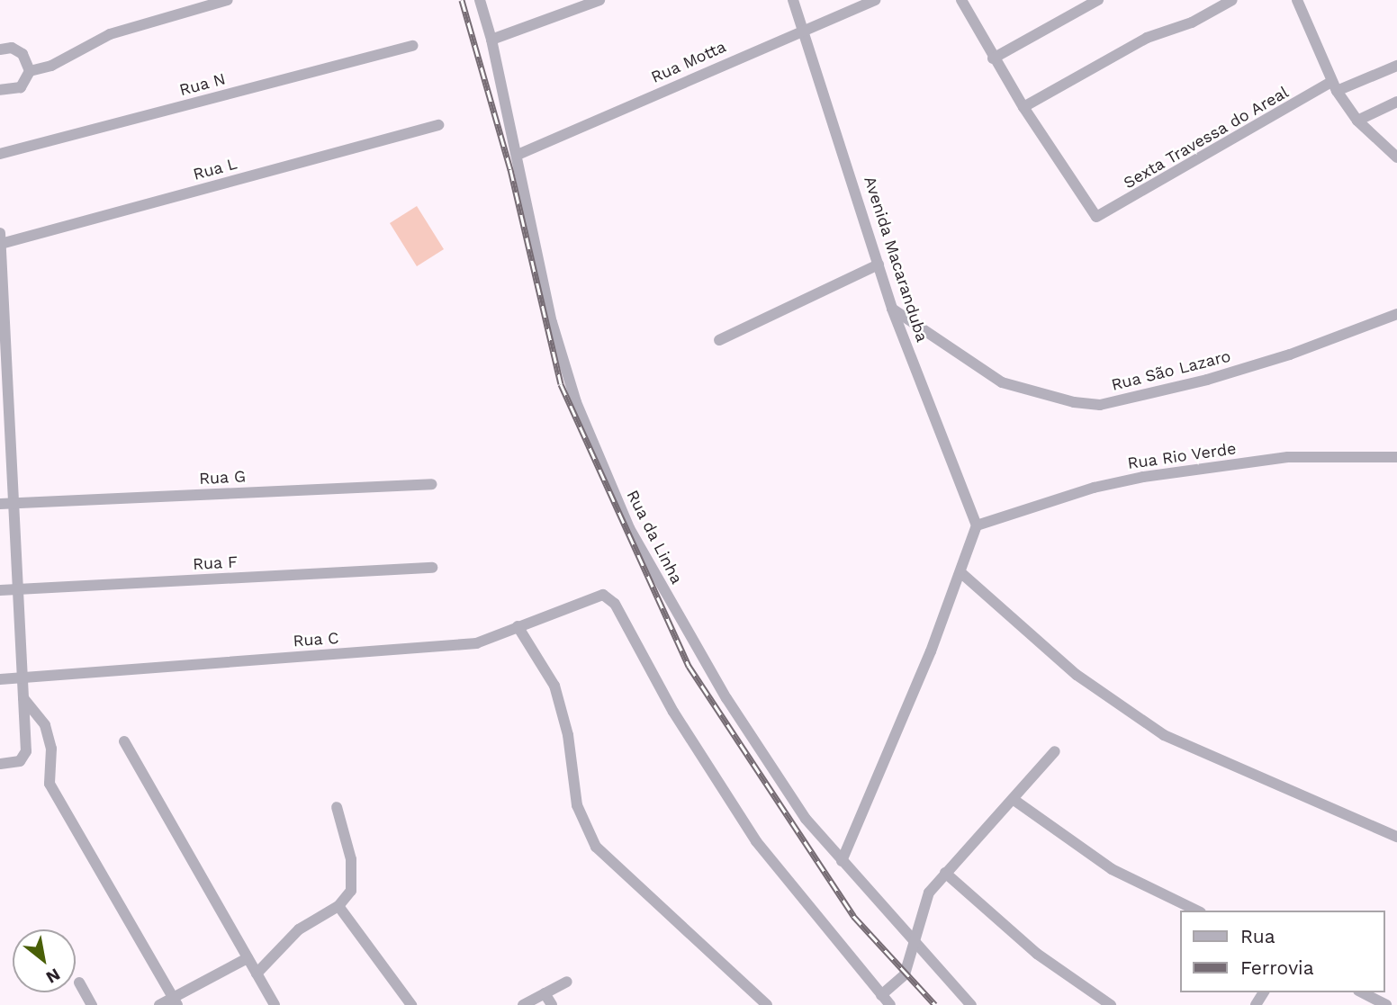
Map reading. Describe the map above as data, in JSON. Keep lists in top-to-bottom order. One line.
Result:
{"streets":{"street":["Rua Motta","Rua N","Sexta Travessa do Areal","Rua L","Avenida Macaranduba","Rua São Lazaro","Rua Rio Verde","Rua G","Rua da Linha","Rua F","Rua C"]},"crossings":[["Rua Motta","Avenida Macaranduba"],["Rua Motta","Rua da Linha"],["Avenida Macaranduba","Rua São Lazaro"],["Avenida Macaranduba","Rua Rio Verde"]],"legend":["Rua","Ferrovia"],"north":"bottom right"}
